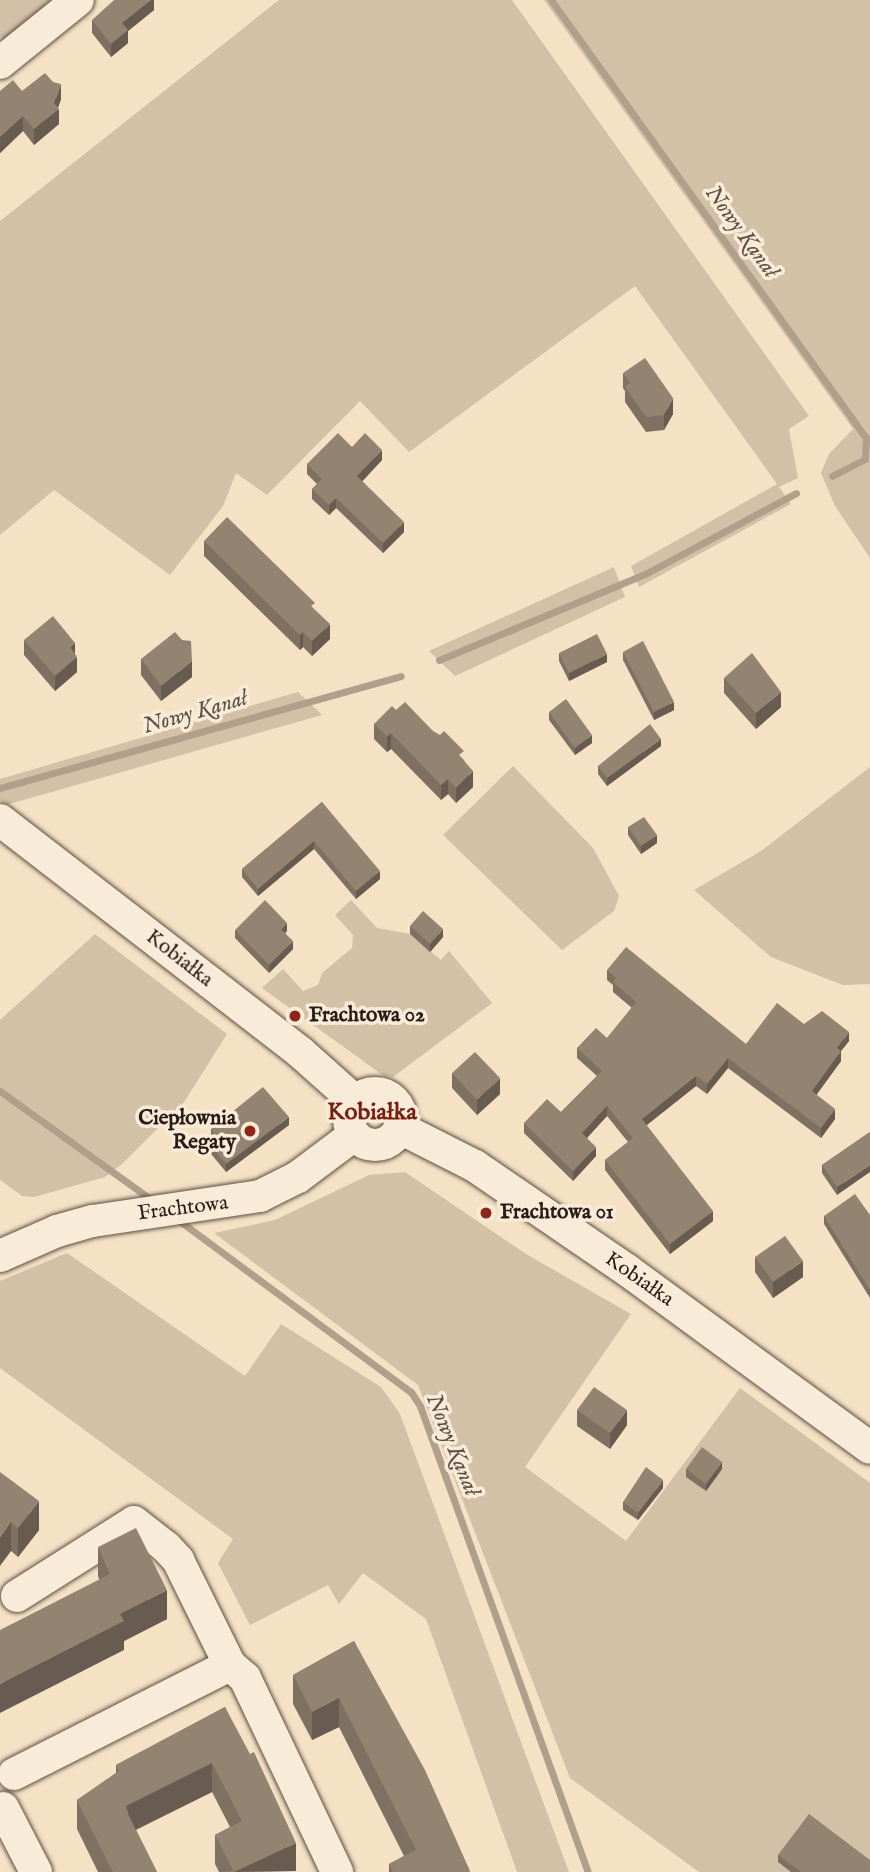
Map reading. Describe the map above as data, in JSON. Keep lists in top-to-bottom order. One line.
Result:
{"streets":{"street":["Kobiałka","Frachtowa"]},"crossings":[["Kobiałka","Frachtowa"]],"districts":["Kobiałka"],"water":["Nowy Kanał"],"places":["Frachtowa 02","Ciepłownia Regaty","Frachtowa 01"]}
